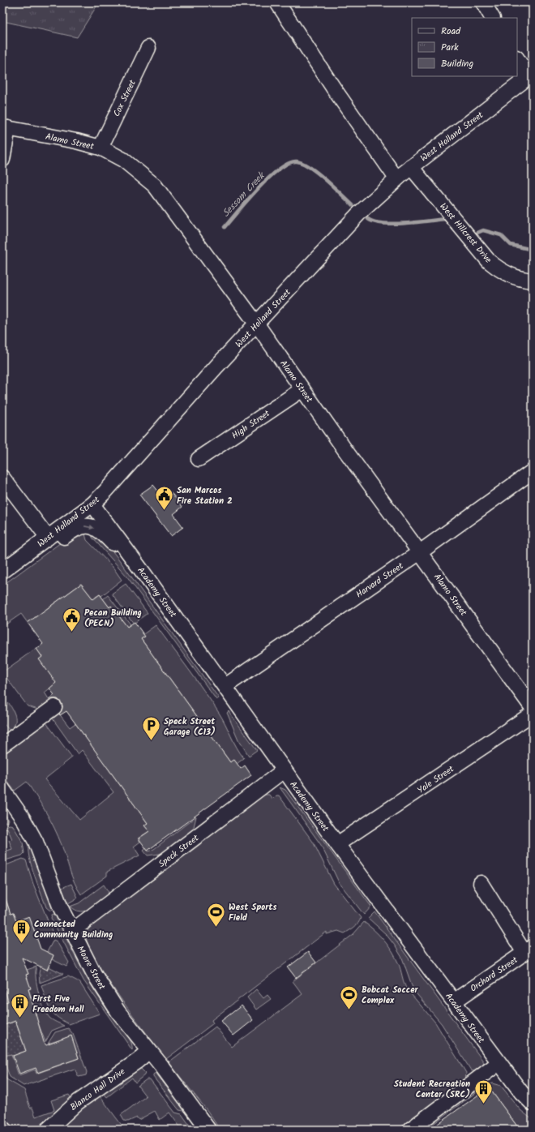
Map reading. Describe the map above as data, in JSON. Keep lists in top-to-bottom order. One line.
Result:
{"streets":{"street":["Cox Street","West Holland Street","Alamo Street","West Hillcrest Drive","High Street","Harvard Street","Academy Street","Yale Street","Speck Street","Moore Street","Orchard Street","Blanco Hall Drive"]},"crossings":[["Cox Street","Alamo Street"],["West Holland Street","Alamo Street"],["West Holland Street","West Hillcrest Drive"],["West Holland Street","Academy Street"],["Alamo Street","High Street"],["Alamo Street","Harvard Street"],["Harvard Street","Academy Street"],["Academy Street","Yale Street"],["Academy Street","Speck Street"],["Academy Street","Orchard Street"],["Speck Street","Moore Street"],["Moore Street","Blanco Hall Drive"]],"water":["Sessom Creek"],"places":{"public building":["San Marcos Fire Station 2","Pecan Building (PECN)"],"parking":["Speck Street Garage (C13)"],"sports":["West Sports Field","Bobcat Soccer Complex"],"building":["Connected Community Building","First Five Freedom Hall","Student Recreation Center (SRC)"]},"legend":["Road","Park","Building"]}
